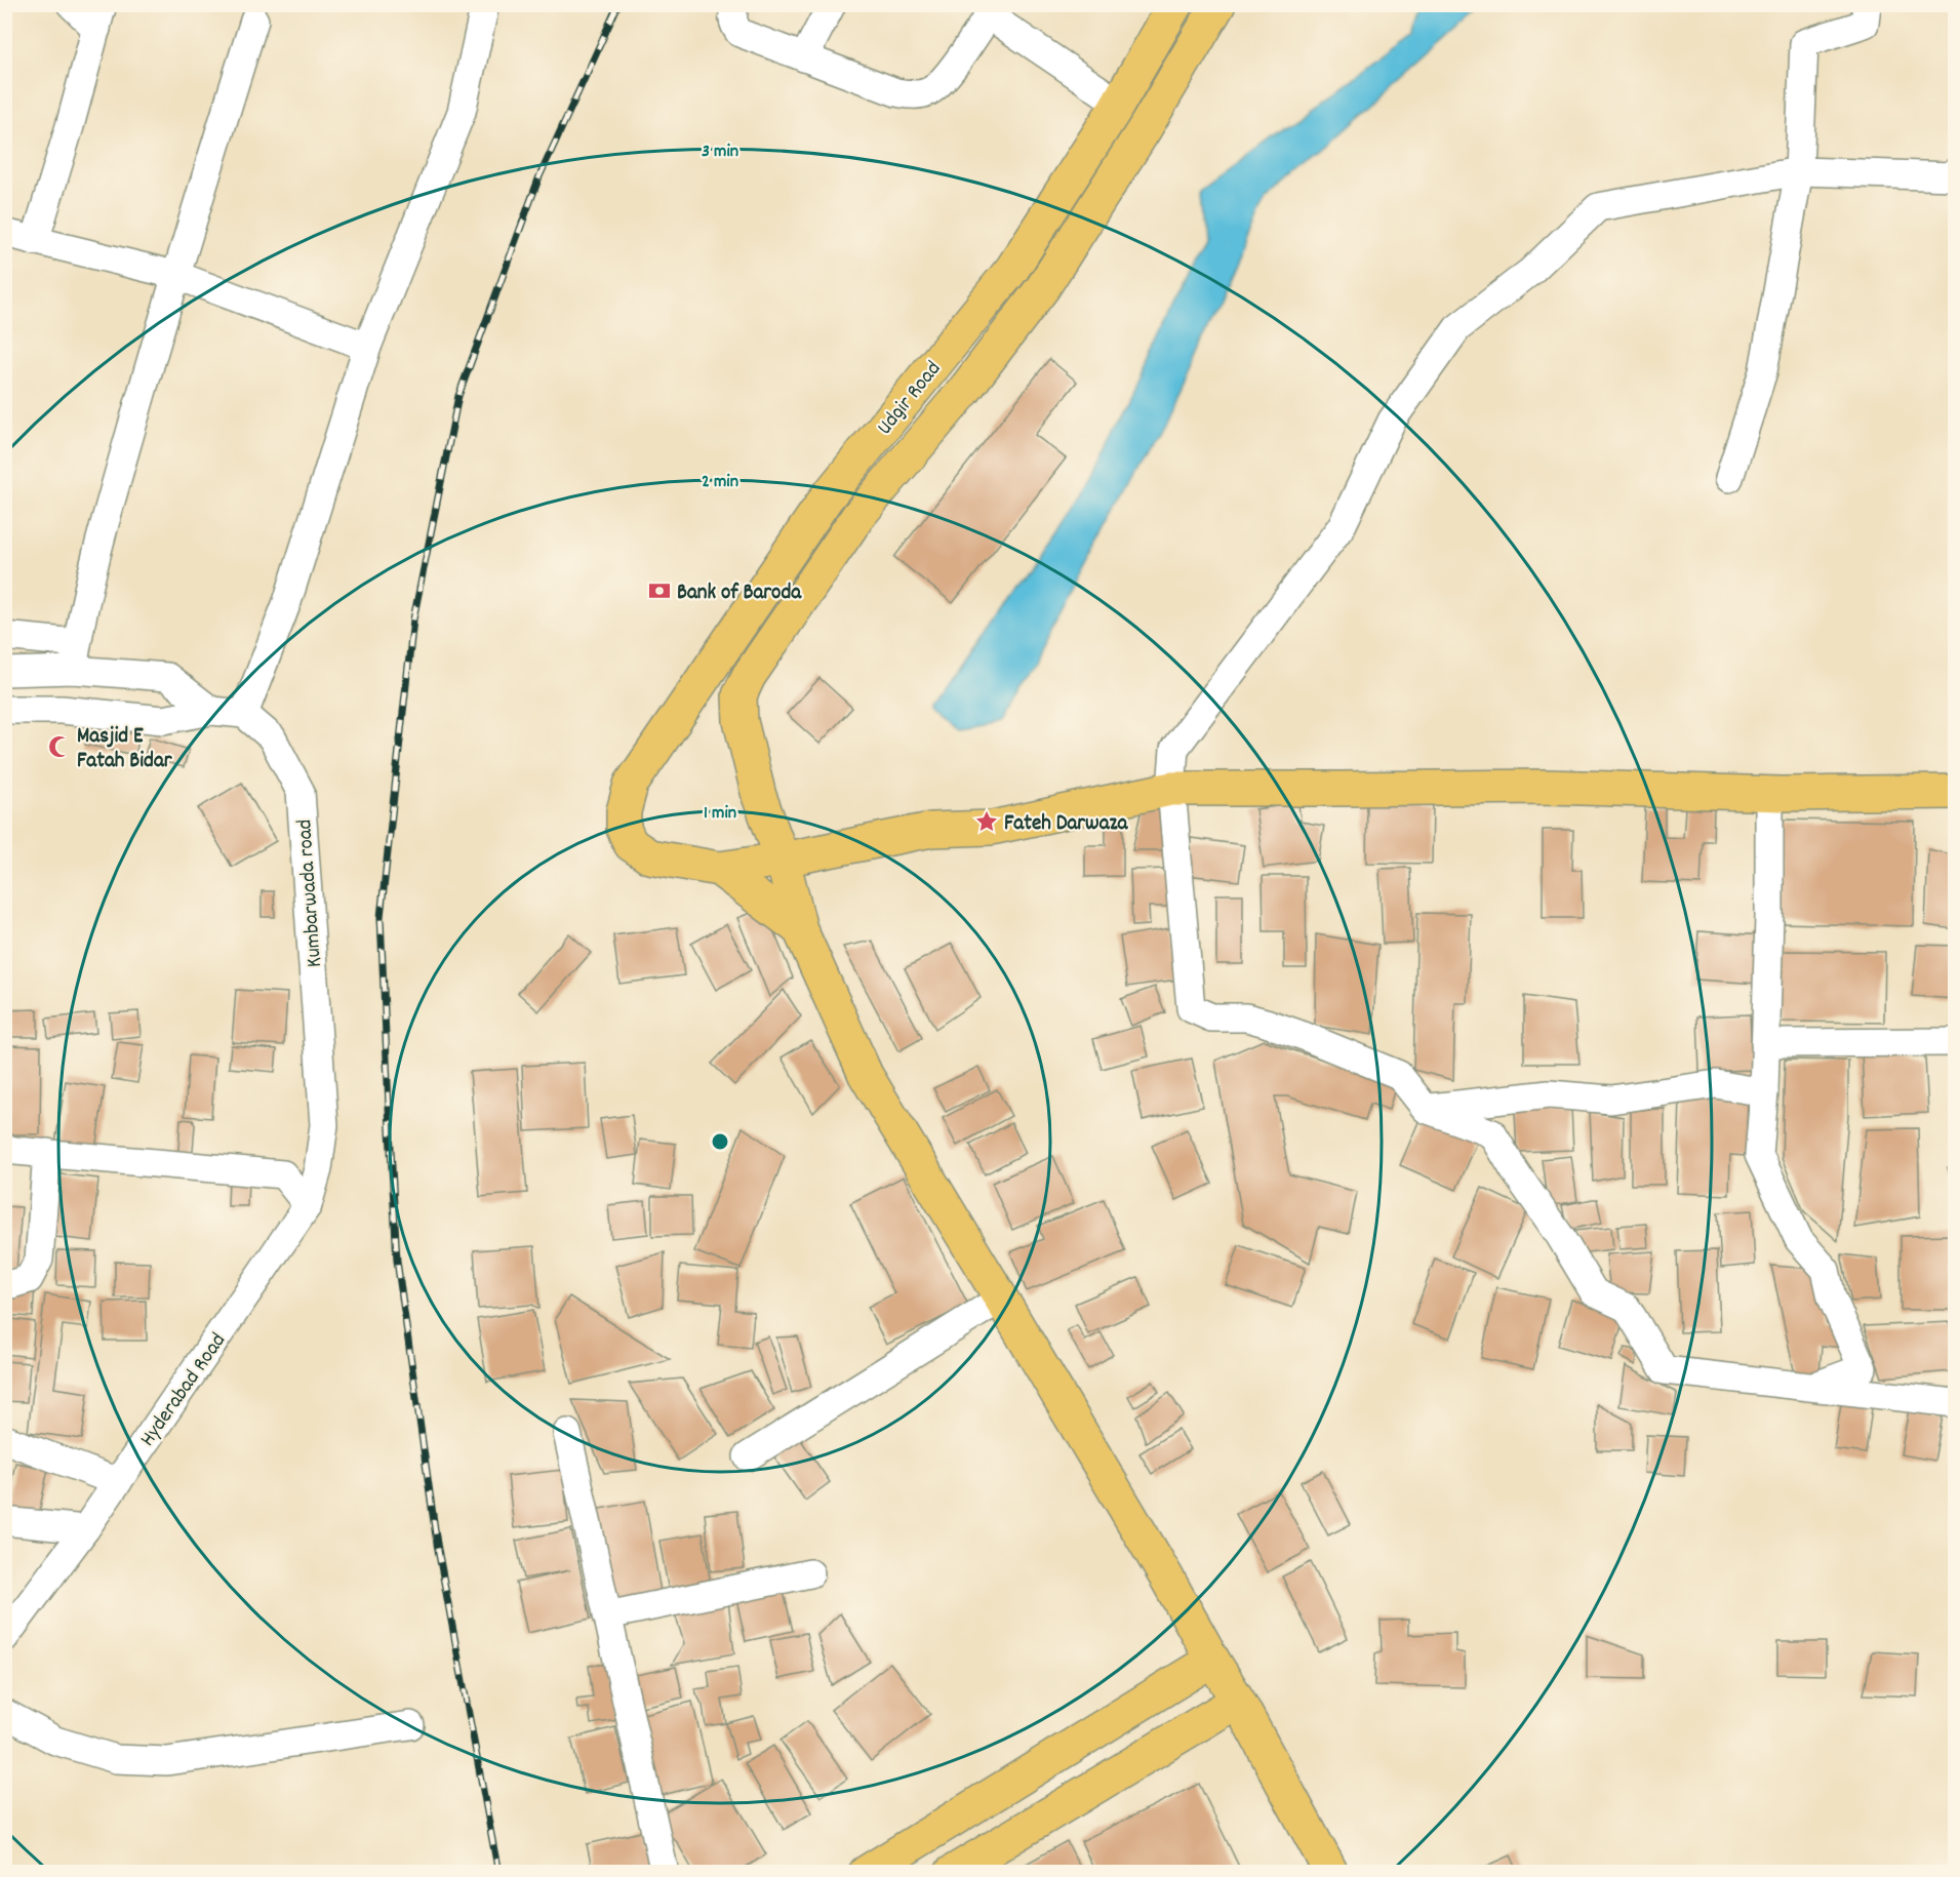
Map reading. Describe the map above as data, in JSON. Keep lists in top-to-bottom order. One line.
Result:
{"streets":{"main road":["Udgir Road"],"street":["Kumbarwada road","Hyderabad Road"]},"crossings":[["Kumbarwada road","Hyderabad Road"]],"places":{"bank":["Bank of Baroda"],"mosque":["Masjid E Fatah Bidar"],"place":["Fateh Darwaza"]},"rings":["3 min","2 min","1 min"]}
